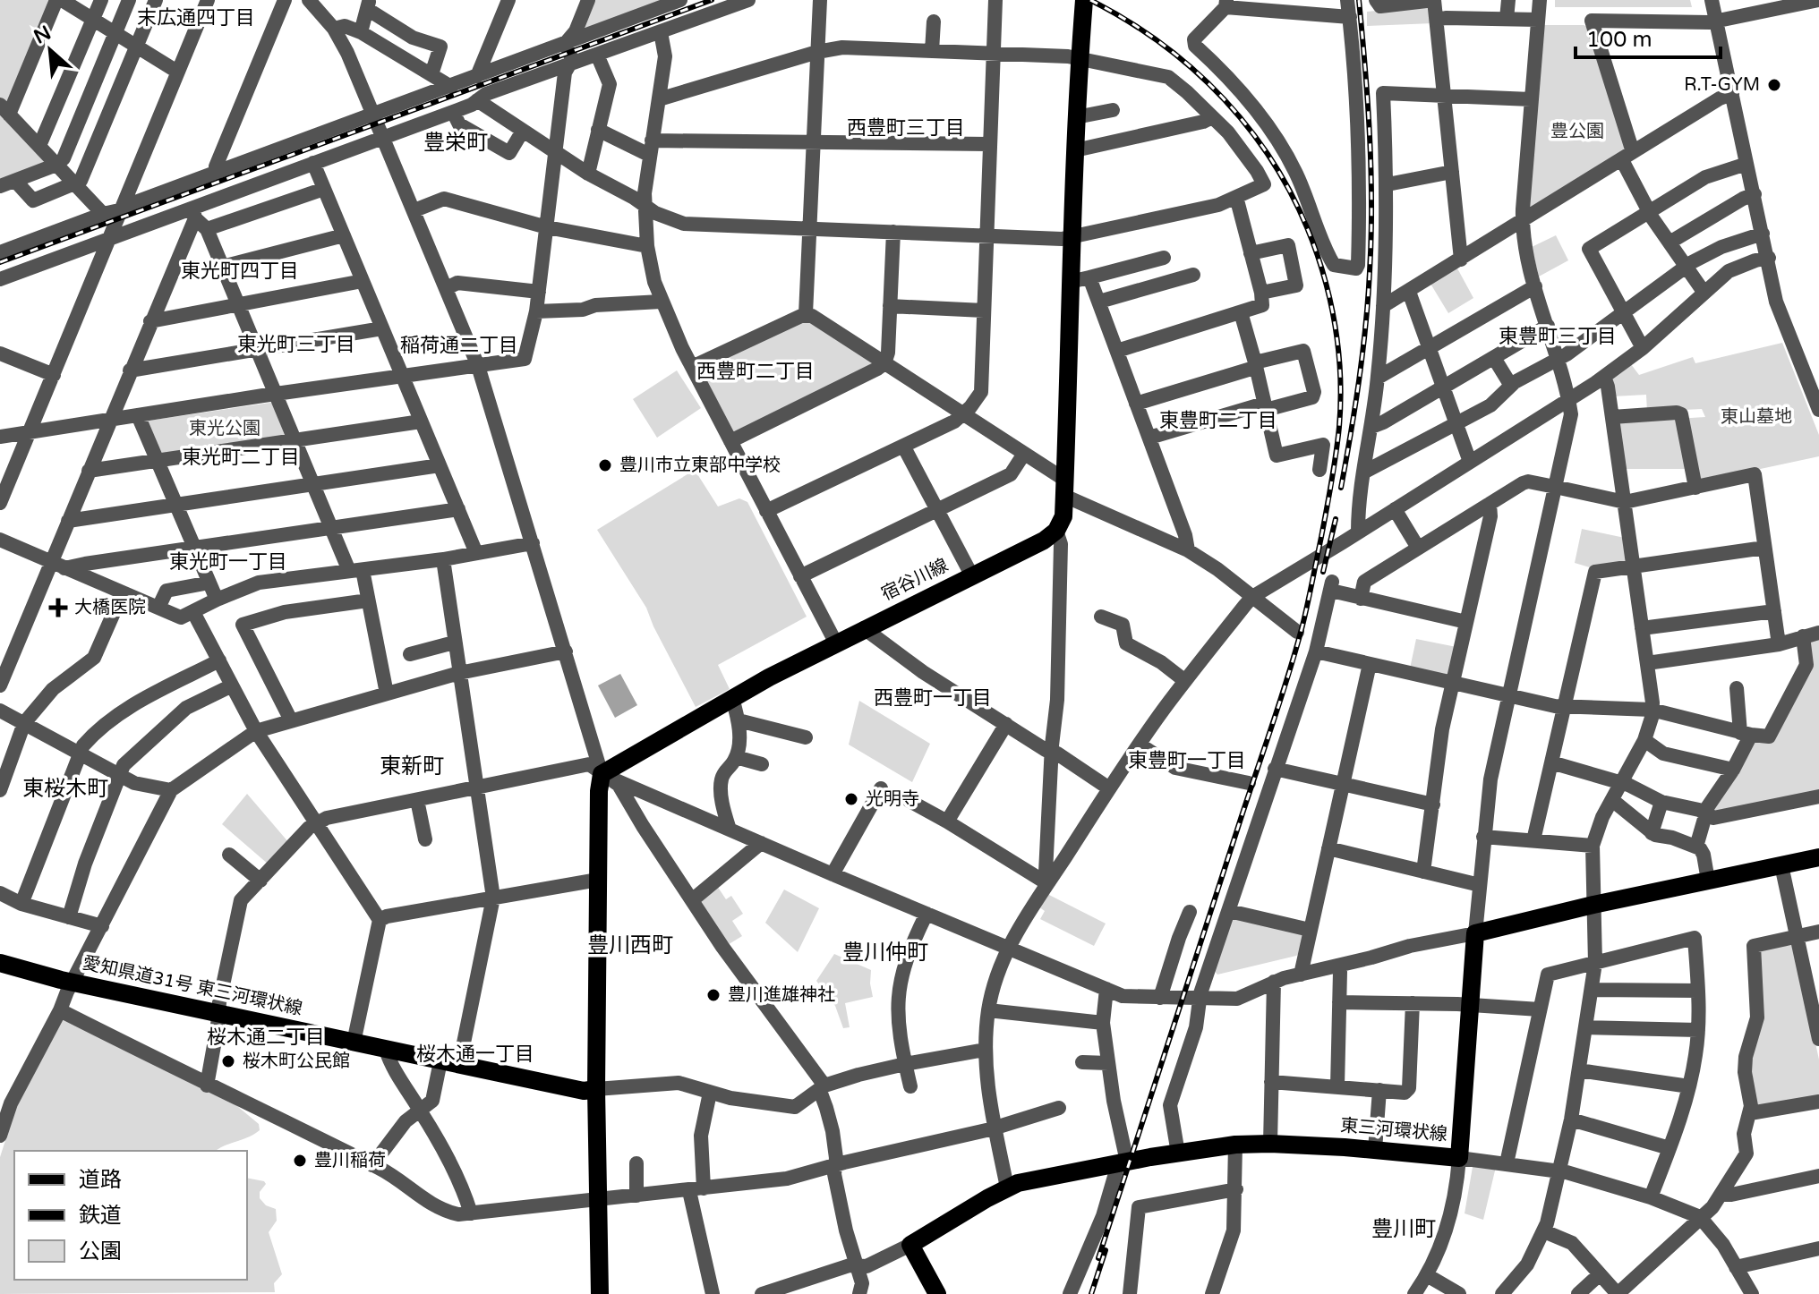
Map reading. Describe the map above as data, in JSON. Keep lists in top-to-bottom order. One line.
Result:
{"streets":{"main road":["宿谷川線","愛知県道31号 東三河環状線","東三河環状線"]},"districts":["末広通四丁目","西豊町三丁目","豊栄町","東光町四丁目","東豊町三丁目","東光町三丁目","稲荷通二丁目","西豊町二丁目","東豊町二丁目","東光町二丁目","東光町一丁目","西豊町一丁目","東豊町一丁目","東新町","東桜木町","豊川西町","豊川仲町","桜木通二丁目","桜木通一丁目","豊川町"],"parks":["豊公園","東山墓地","東光公園"],"places":{"other":["R.T-GYM","豊川市立東部中学校","光明寺","豊川進雄神社","桜木町公民館","豊川稲荷"],"health":["大橋医院"]},"legend":["道路","鉄道","公園"],"scale_bar":"100 m","north":"top left"}
